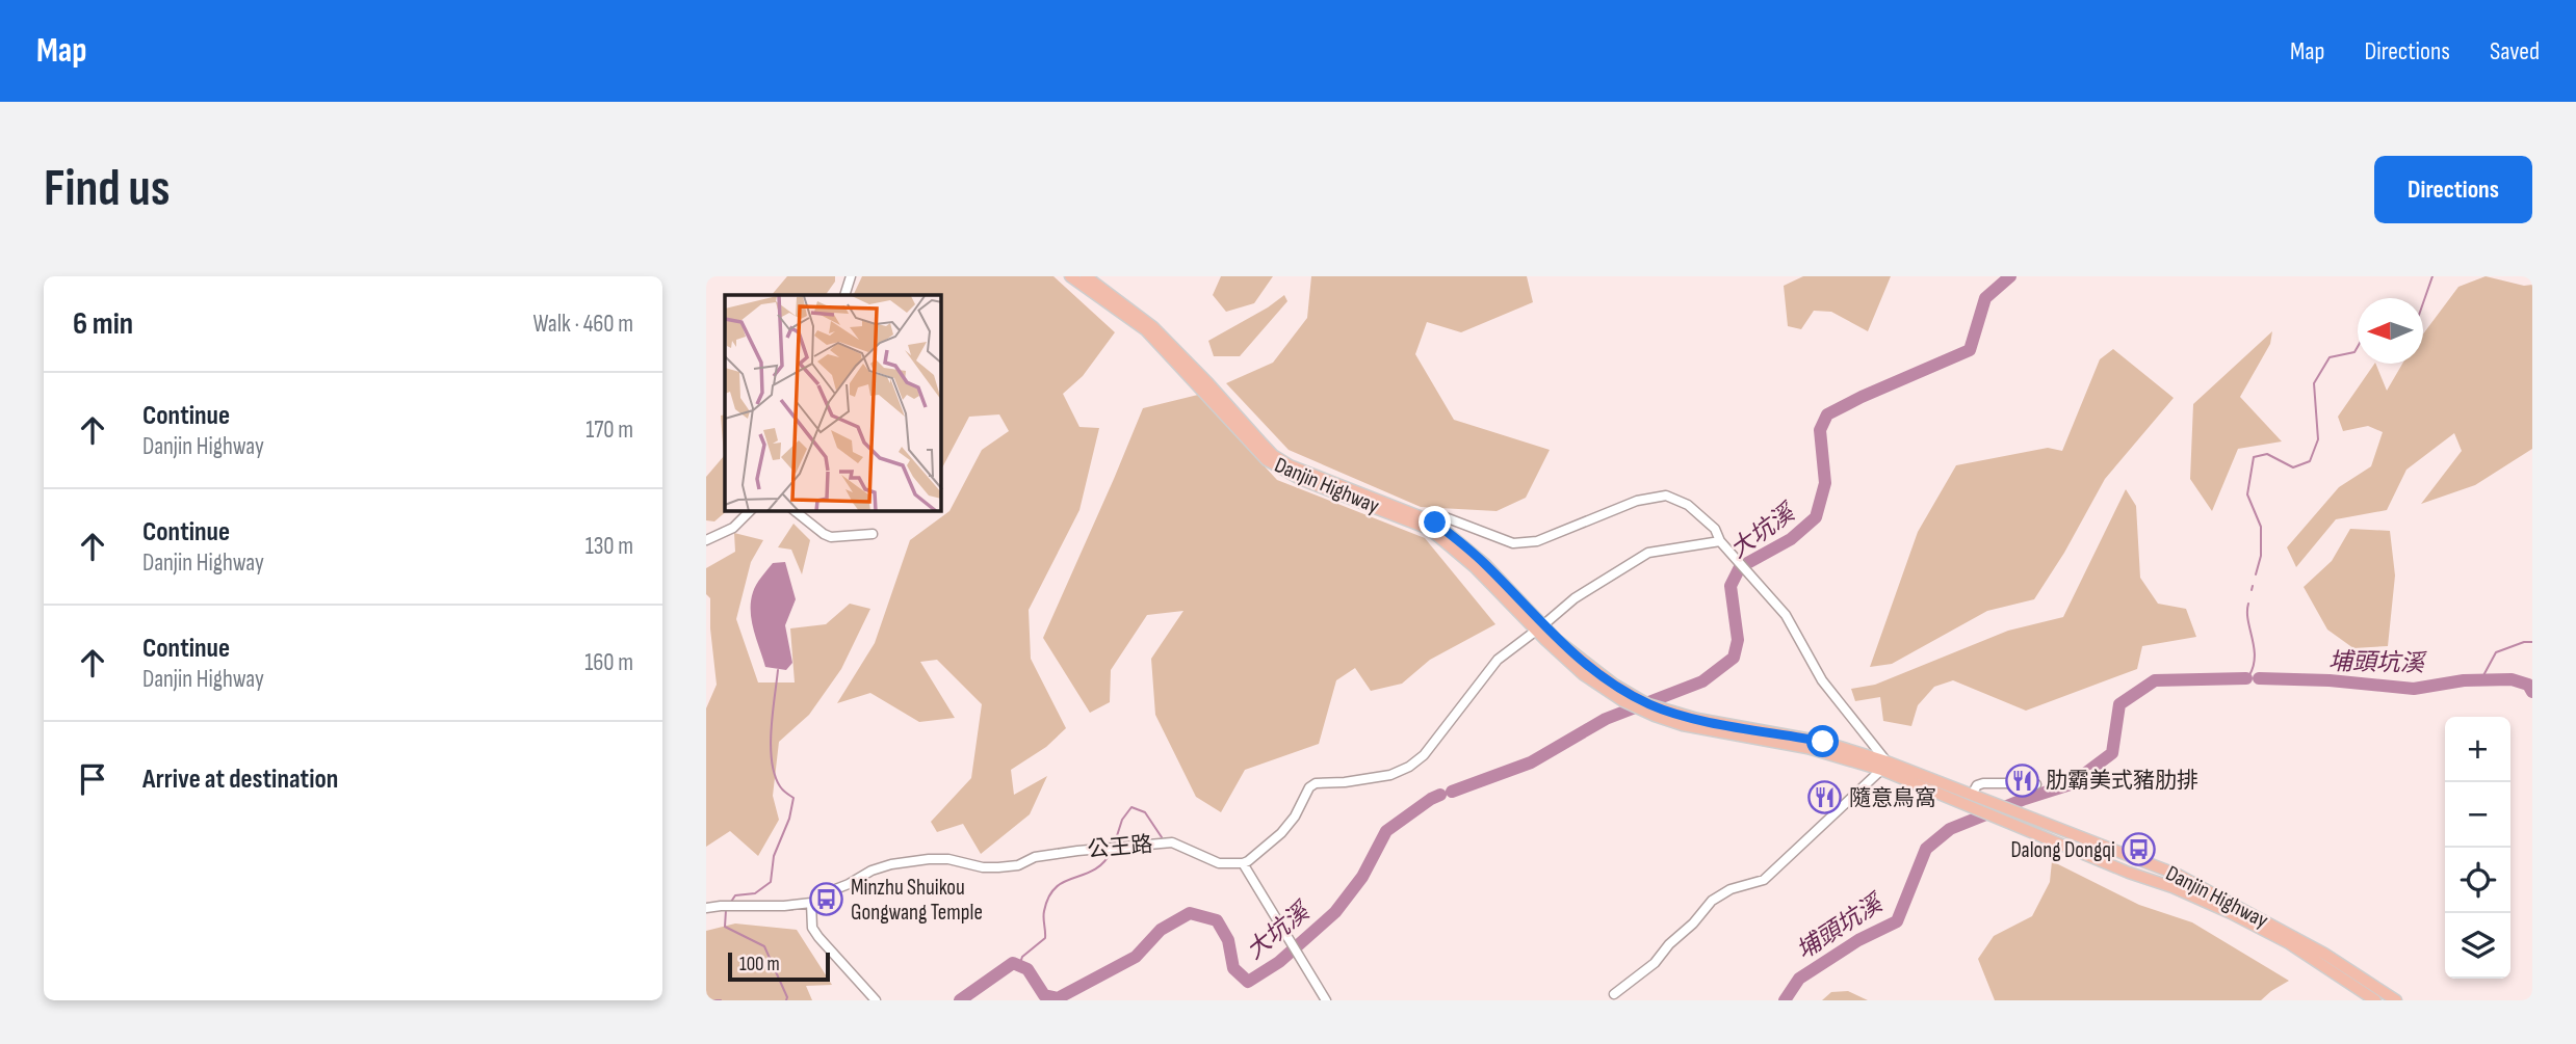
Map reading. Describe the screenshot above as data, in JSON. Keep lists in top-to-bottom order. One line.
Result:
{"streets":{"main road":["Danjin Highway"],"street":["公王路"]},"water":["大坑溪","埔頭坑溪"],"places":{"restaurant":["肋霸美式豬肋排","隨意鳥窩"],"bus stop":["Dalong Dongqi","Minzhu Shuikou Gongwang Temple"]},"scale_bar":"100 m","north":"left","page":{"header":"Map","nav":["Map","Directions","Saved"],"buttons":"Directions","title":"Find us","heading":["6 min","Walk · 460 m"],"list":[["Continue","Danjin Highway","170 m"],["Continue","Danjin Highway","130 m"],["Continue","Danjin Highway","160 m"],"Arrive at destination"],"map_buttons":["+","−"],"scale":"100 m"}}
